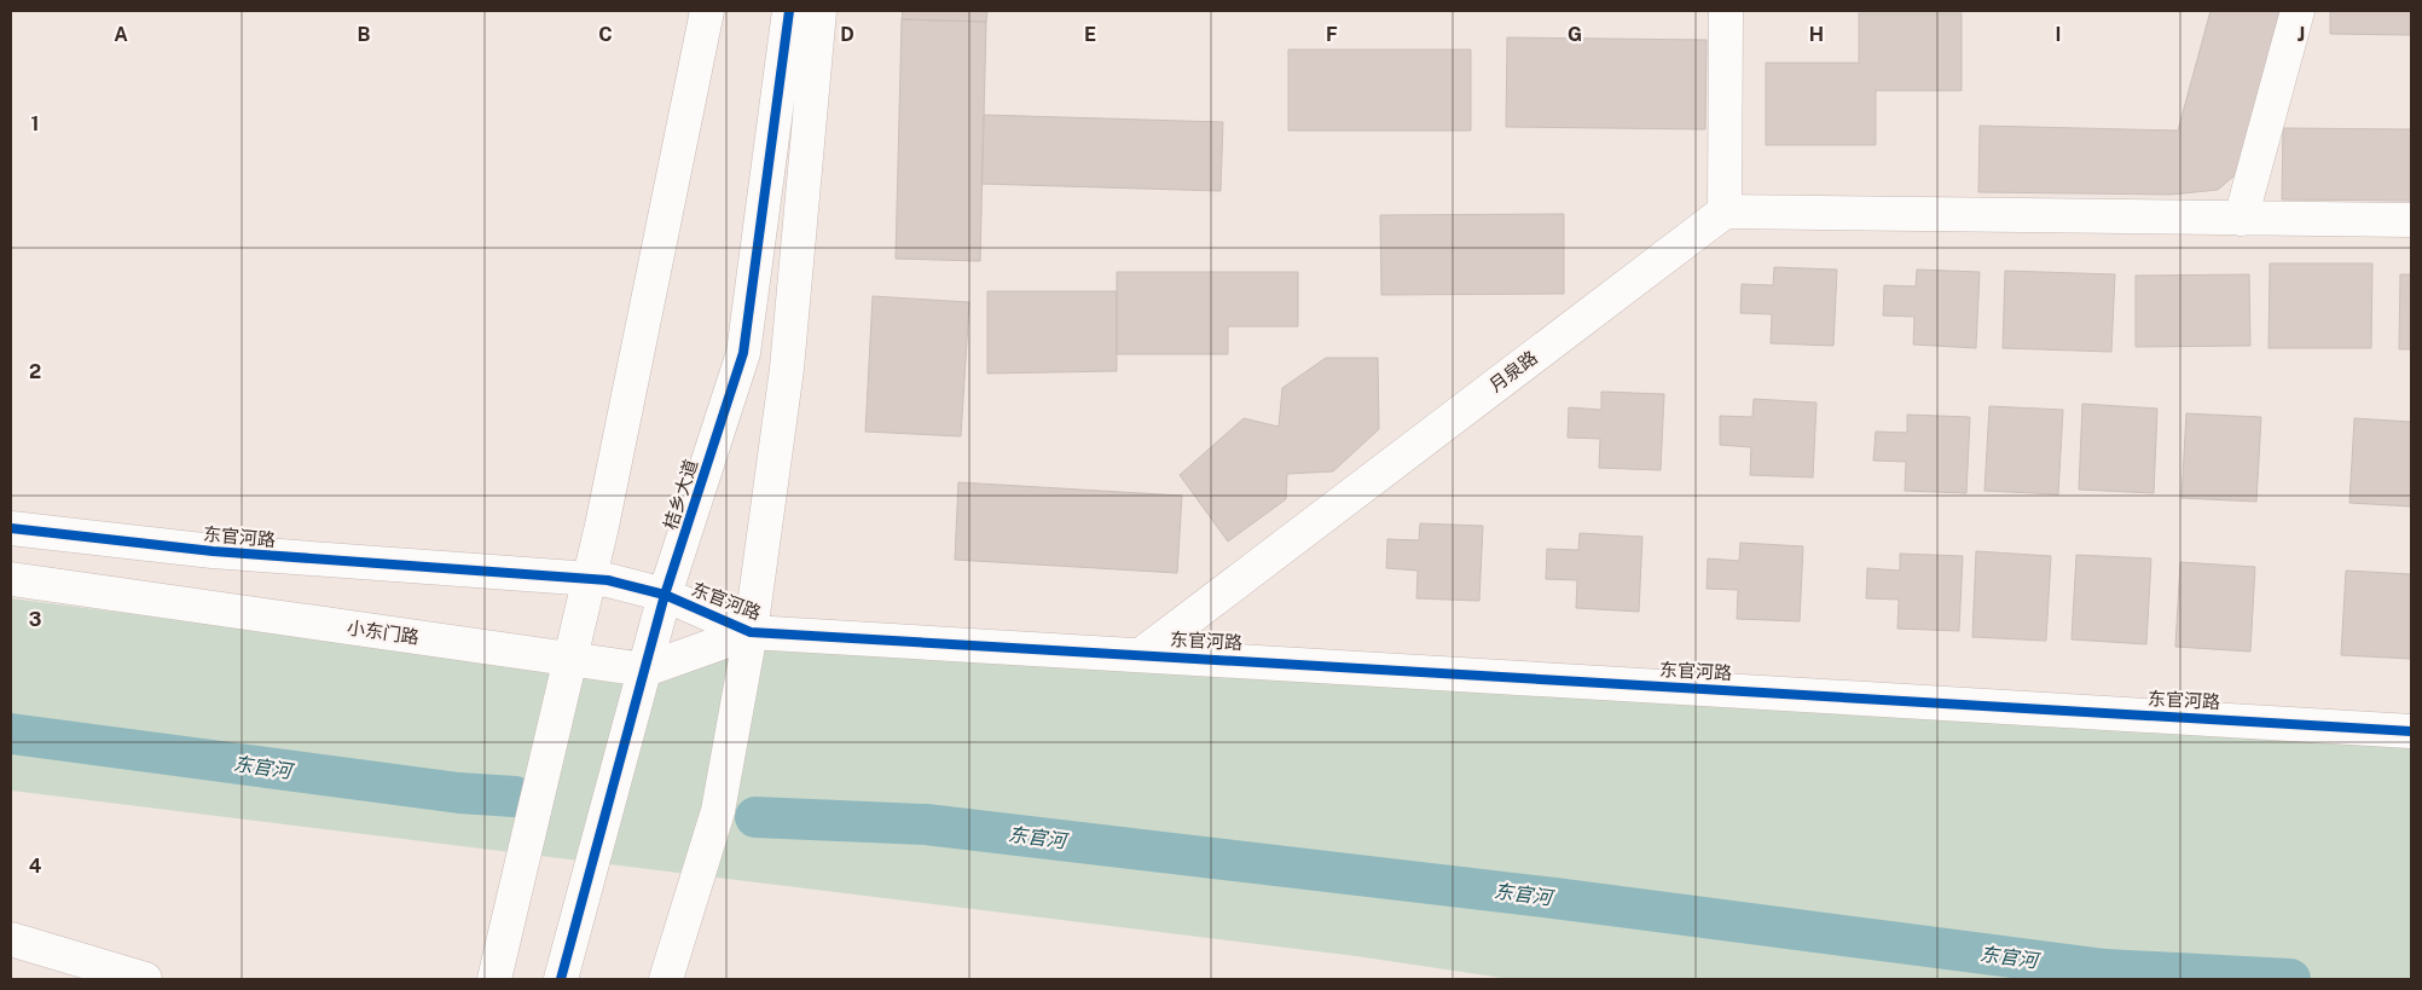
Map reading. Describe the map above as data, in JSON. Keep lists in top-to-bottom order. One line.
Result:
{"streets":{"street":["月泉路","桔乡大道","东官河路","小东门路"]},"crossings":[["月泉路","东官河路"],["桔乡大道","东官河路"],["桔乡大道","小东门路"],["东官河路","小东门路"]],"water":["东官河"],"grid":{"columns":["A","B","C","D","E","F","G","H","I","J"],"rows":["1","2","3","4"]}}
